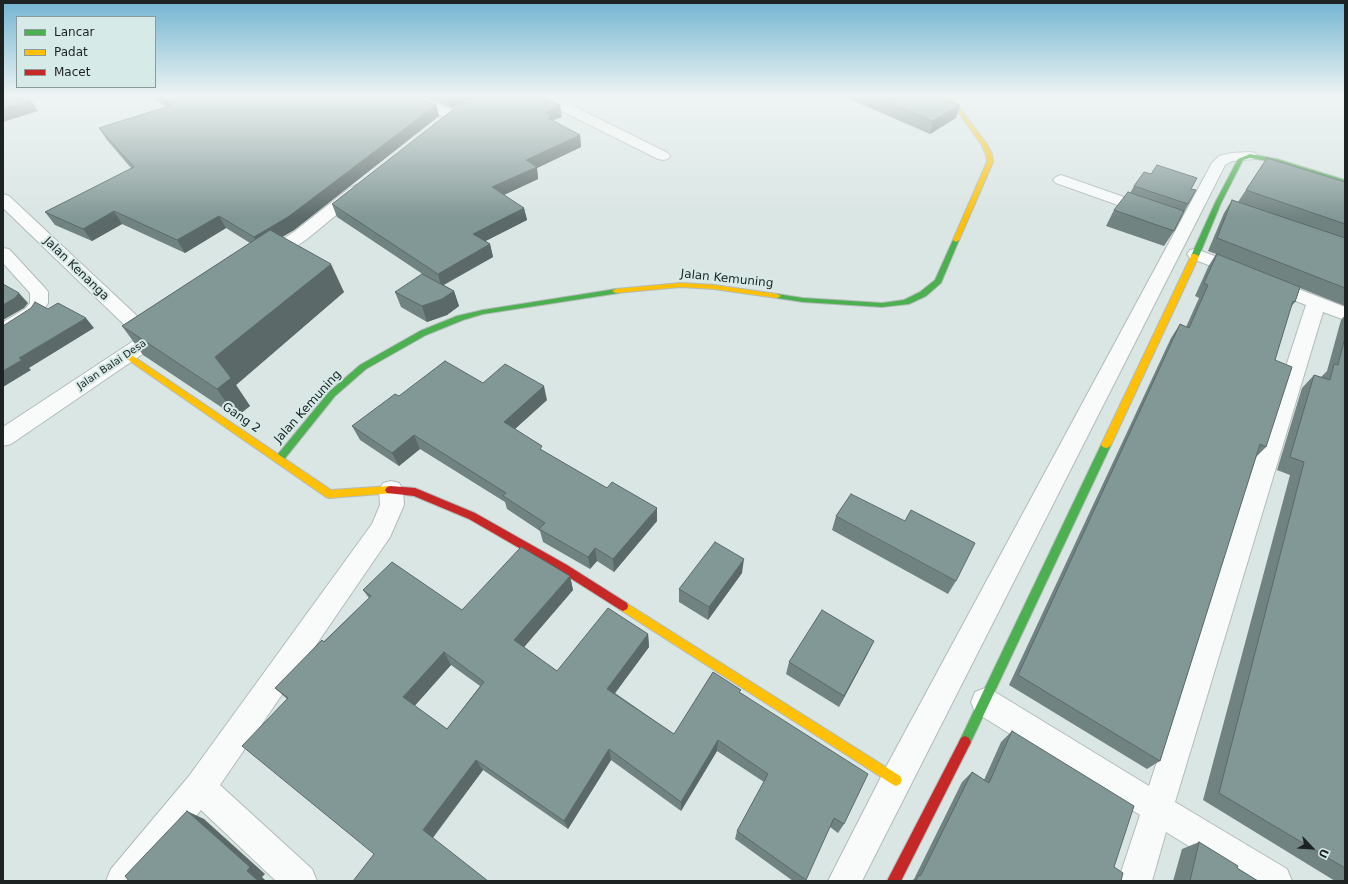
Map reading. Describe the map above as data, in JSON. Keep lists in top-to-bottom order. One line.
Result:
{"streets":{"street":["Jalan Kenanga","Jalan Kemuning","Jalan Balai Desa","Gang 2"]},"crossings":[["Jalan Kenanga","Jalan Balai Desa"],["Jalan Kemuning","Gang 2"],["Jalan Balai Desa","Gang 2"]],"legend":["Lancar","Padat","Macet"],"north":"bottom right"}
